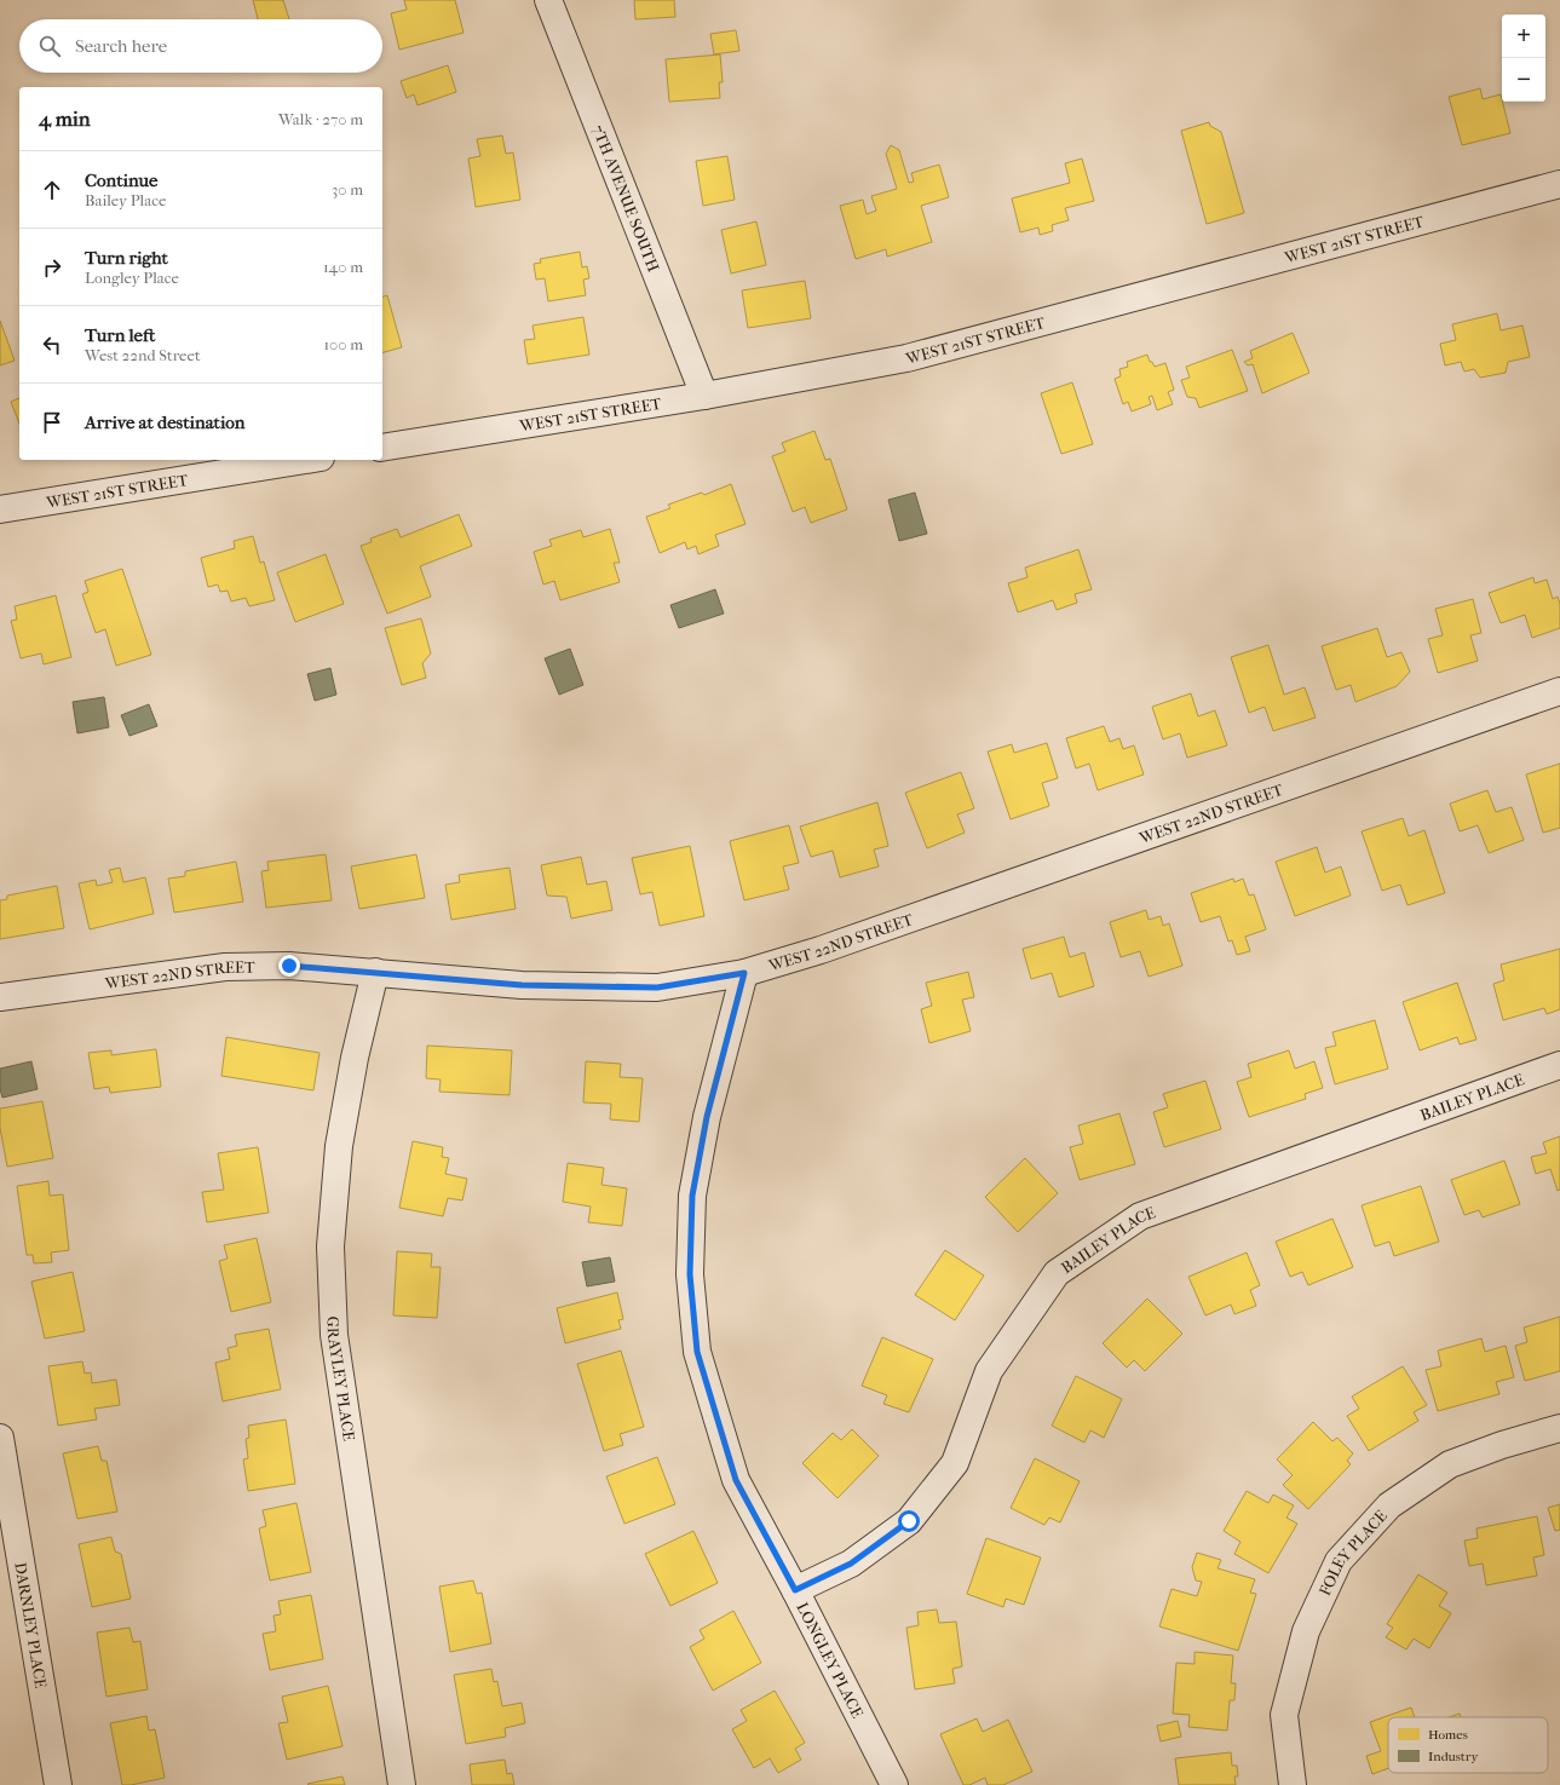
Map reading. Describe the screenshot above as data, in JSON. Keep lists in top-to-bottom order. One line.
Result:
{"streets":{"street":["7TH AVENUE SOUTH","WEST 21ST STREET","WEST 22ND STREET","BAILEY PLACE","GRAYLEY PLACE","FOLEY PLACE","DARNLEY PLACE","LONGLEY PLACE"]},"crossings":[["7TH AVENUE SOUTH","WEST 21ST STREET"],["WEST 22ND STREET","GRAYLEY PLACE"],["WEST 22ND STREET","LONGLEY PLACE"],["BAILEY PLACE","LONGLEY PLACE"]],"legend":["Homes","Industry"],"page":{"map_buttons":["+","−"],"search":"Search here","heading":["4 min","Walk · 270 m"],"list":[["Continue","Bailey Place","30 m"],["Turn right","Longley Place","140 m"],["Turn left","West 22nd Street","100 m"],"Arrive at destination"]}}
